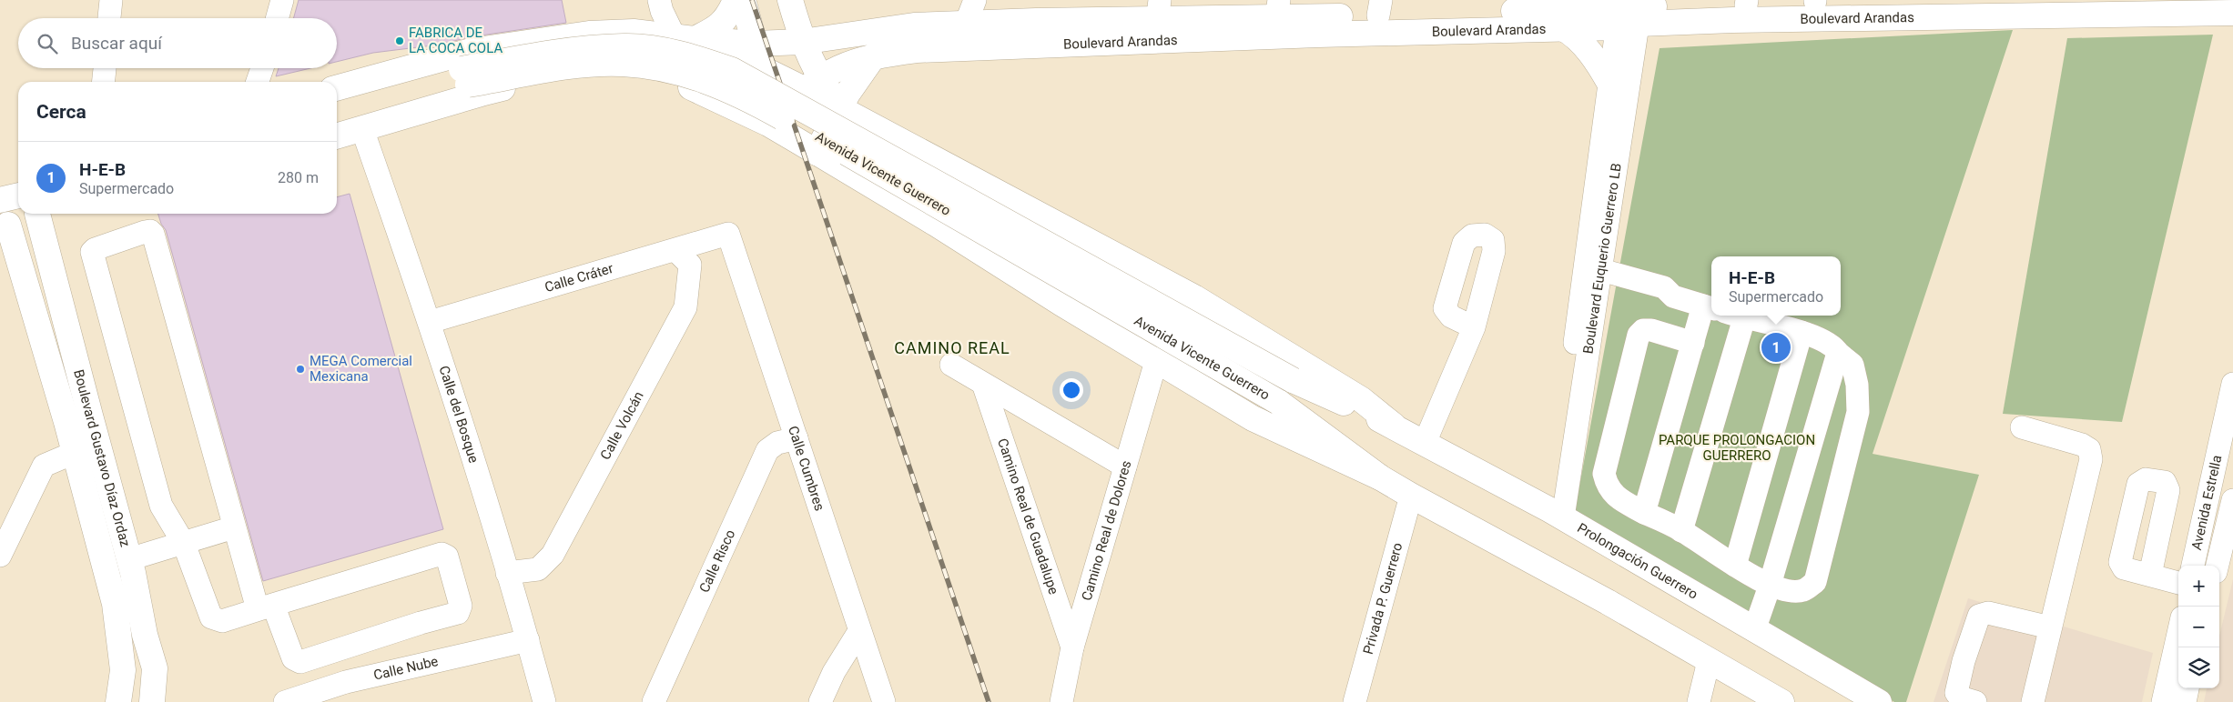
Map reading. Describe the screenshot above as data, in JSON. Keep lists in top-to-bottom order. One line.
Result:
{"streets":{"main road":["Boulevard Arandas","Avenida Vicente Guerrero","Boulevard Gustavo Díaz Ordaz","Prolongación Guerrero"],"street":["Boulevard Euquerio Guerrero LB","Calle Cráter","Calle del Bosque","Calle Volcán","Calle Cumbres","Avenida Estrella","Camino Real de Guadalupe","Camino Real de Dolores","Calle Risco","Privada P. Guerrero","Calle Nube"]},"crossings":[["Boulevard Arandas","Boulevard Euquerio Guerrero LB"],["Avenida Vicente Guerrero","Prolongación Guerrero"],["Boulevard Euquerio Guerrero LB","Prolongación Guerrero"],["Calle Cráter","Calle del Bosque"],["Calle Cráter","Calle Volcán"],["Calle Cráter","Calle Cumbres"],["Calle del Bosque","Calle Volcán"],["Calle del Bosque","Calle Nube"],["Calle Cumbres","Calle Risco"],["Camino Real de Guadalupe","Camino Real de Dolores"]],"districts":["CAMINO REAL"],"parks":["PARQUE PROLONGACION GUERRERO"],"places":["FABRICA DE LA COCA COLA","MEGA Comercial Mexicana"],"page":{"search":"Buscar aquí","heading":"Cerca","list":[{"mark":"1","name":"H-E-B","note":"Supermercado","value":"280 m"}],"popup":["H-E-B","Supermercado"],"pins":"1","map_buttons":["+","−"]}}
